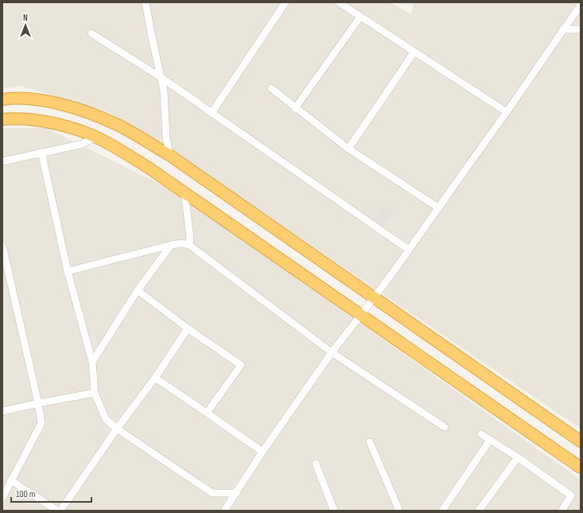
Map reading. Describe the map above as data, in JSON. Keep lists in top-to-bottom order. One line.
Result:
{"scale_bar":"100 m","north":"top"}
